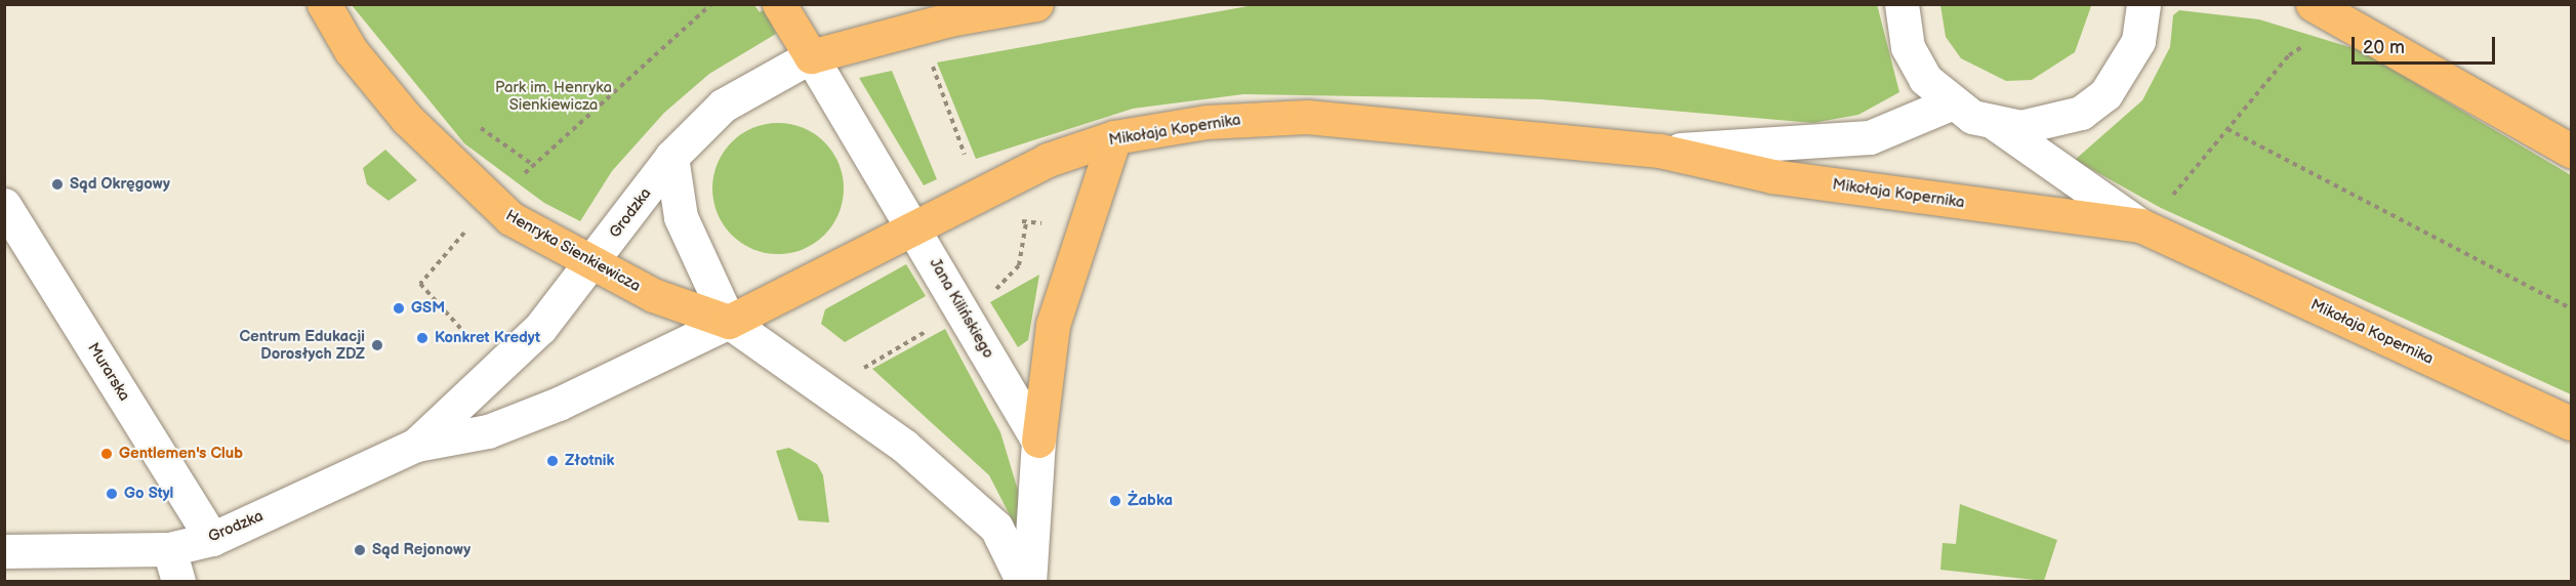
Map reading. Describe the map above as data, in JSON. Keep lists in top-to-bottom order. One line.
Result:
{"streets":{"main road":["Mikołaja Kopernika","Henryka Sienkiewicza"],"street":["Grodzka","Jana Kilińskiego","Murarska"]},"crossings":[["Mikołaja Kopernika","Grodzka"],["Mikołaja Kopernika","Henryka Sienkiewicza"],["Mikołaja Kopernika","Jana Kilińskiego"],["Grodzka","Henryka Sienkiewicza"],["Grodzka","Jana Kilińskiego"],["Grodzka","Murarska"]],"parks":["Park im. Henryka Sienkiewicza"],"places":["Sąd Okręgowy","GSM","Konkret Kredyt","Centrum Edukacji Dorosłych ZDZ","Gentlemen's Club","Złotnik","Go Styl","Żabka","Sąd Rejonowy"],"scale_bar":"20 m"}
